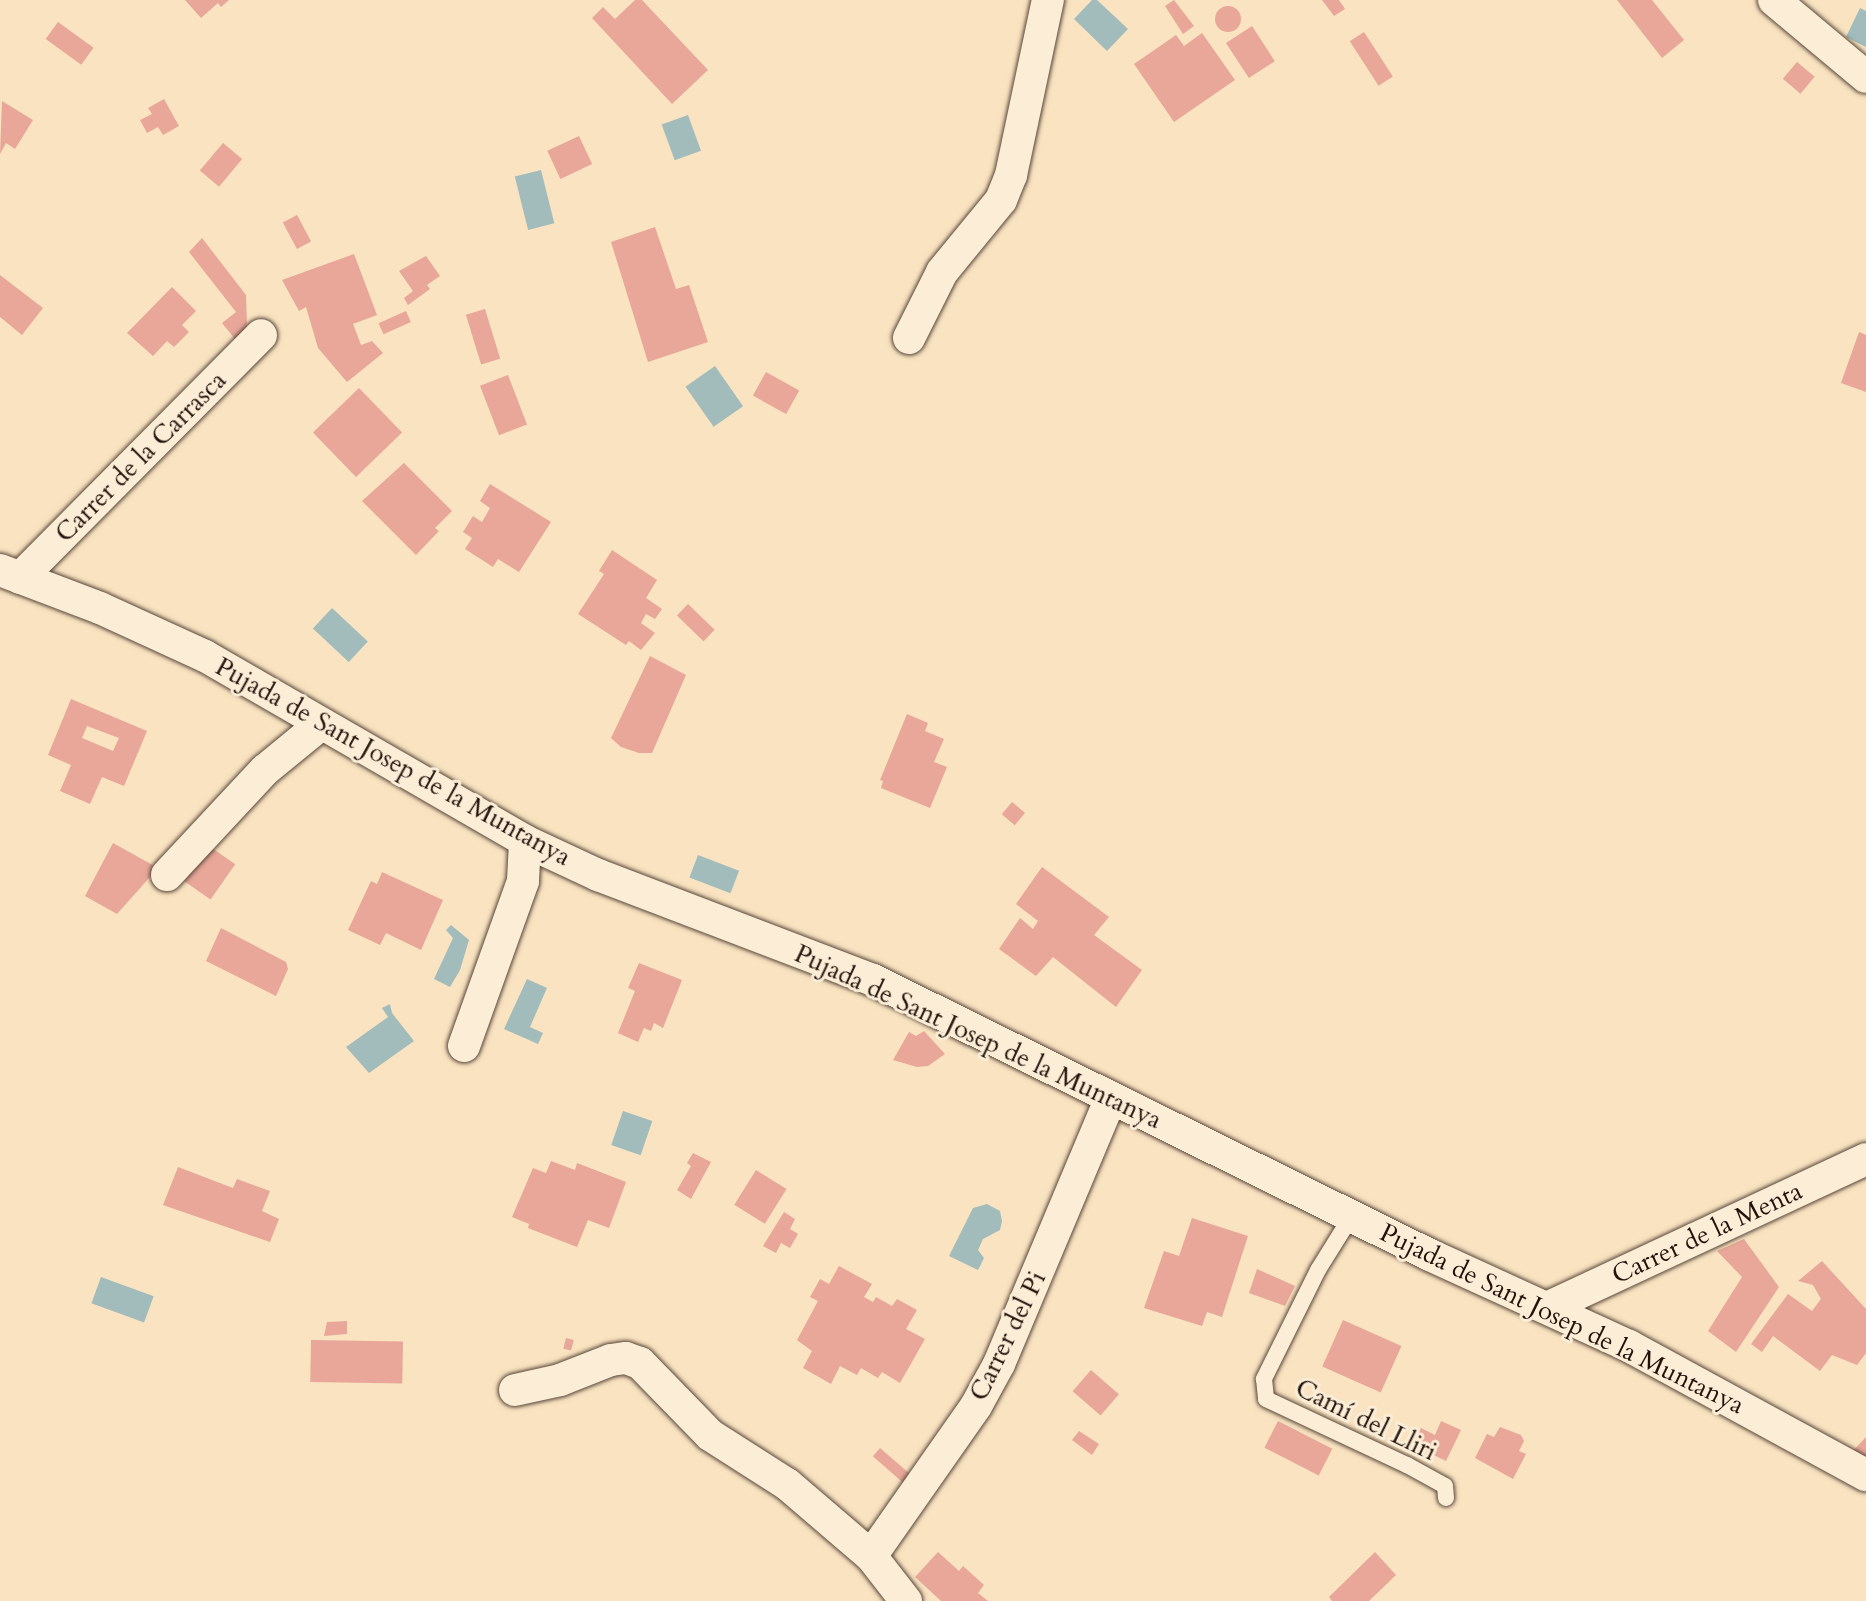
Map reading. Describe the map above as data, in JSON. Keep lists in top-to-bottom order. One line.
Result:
{"streets":{"street":["Carrer de la Carrasca","Pujada de Sant Josep de la Muntanya","Carrer de la Menta","Carrer del Pi"],"lane":["Camí del Lliri"]},"crossings":[["Carrer de la Carrasca","Pujada de Sant Josep de la Muntanya"],["Pujada de Sant Josep de la Muntanya","Carrer de la Menta"],["Pujada de Sant Josep de la Muntanya","Carrer del Pi"],["Pujada de Sant Josep de la Muntanya","Camí del Lliri"]]}
